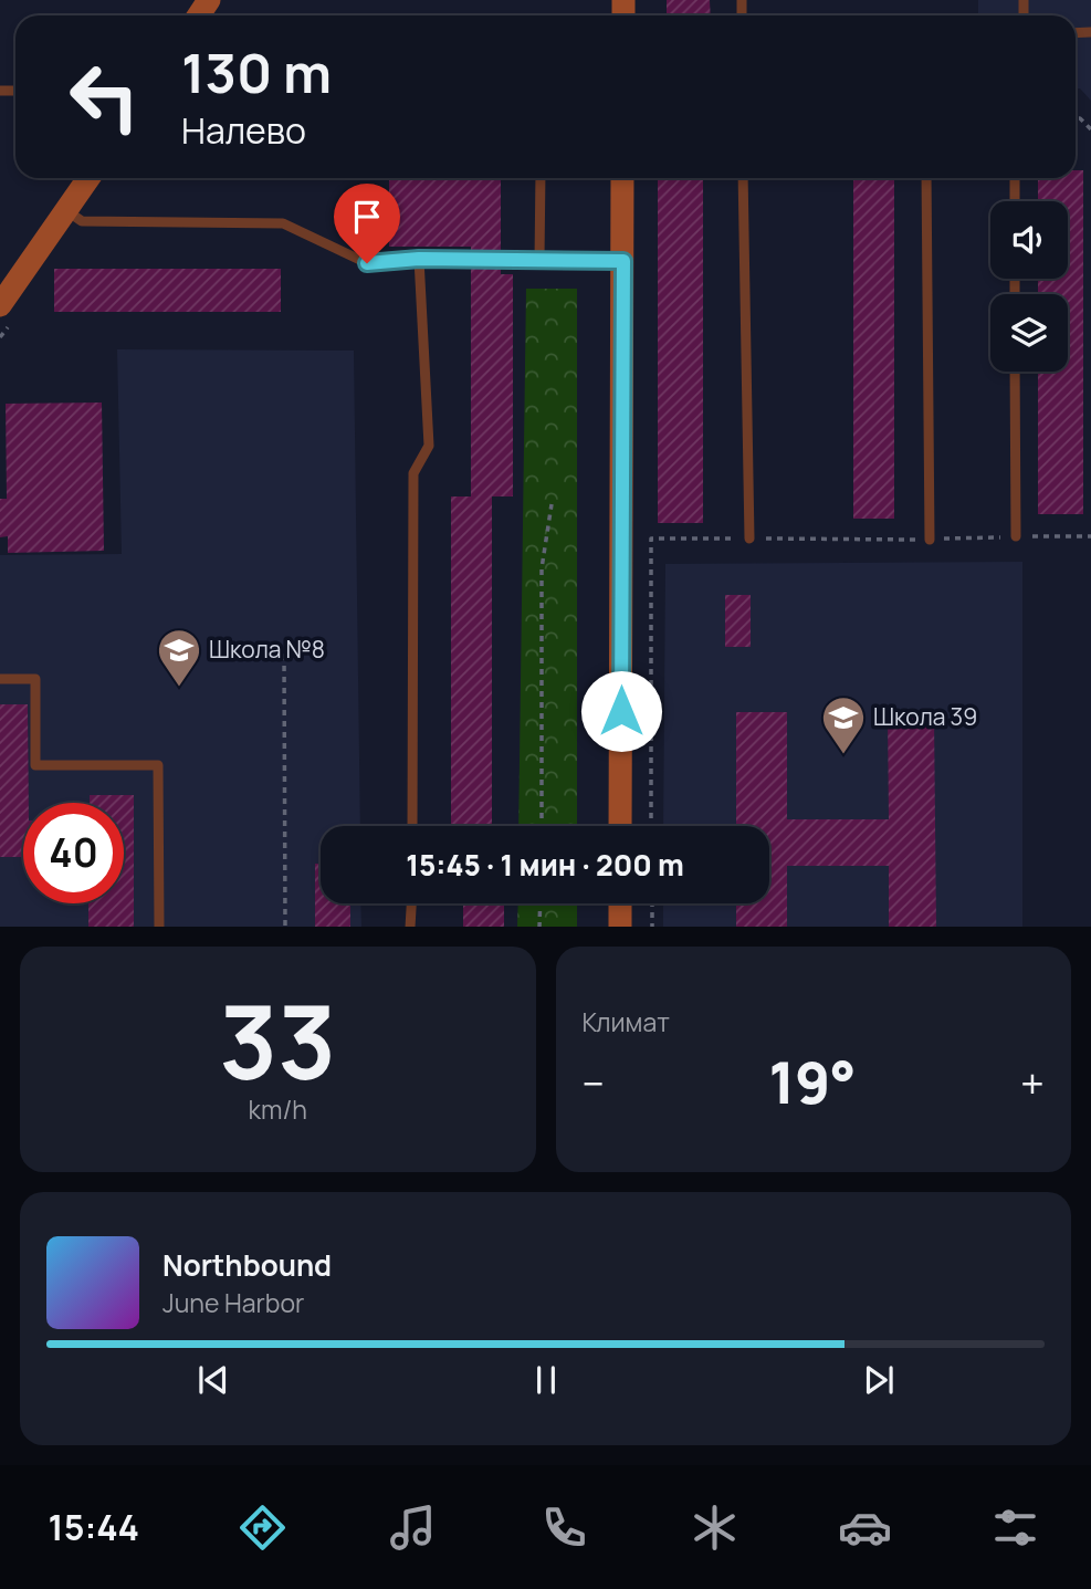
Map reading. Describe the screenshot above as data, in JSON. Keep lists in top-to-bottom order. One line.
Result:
{"places":{"school or university":["Школа №8","Школа 39"]},"page":{"turn":["130 m","Налево"],"limit":"40","trip":"15:45 · 1 мин · 200 m","tile":[["33","km/h"],"Климат"],"heat":["−","19°","+"],"song":["Northbound","June Harbor"],"tabs":"15:44"}}
